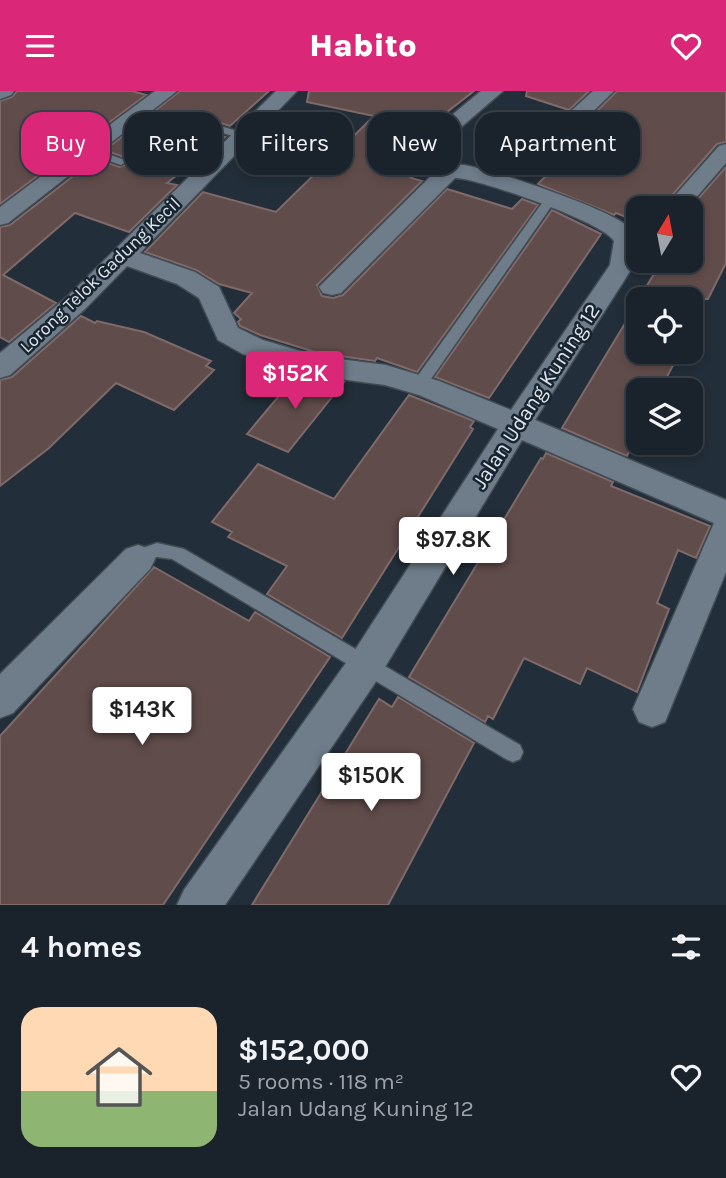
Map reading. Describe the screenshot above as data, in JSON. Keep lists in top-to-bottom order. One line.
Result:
{"streets":{"street":["Lorong Telok Gadung Kecil","Jalan Udang Kuning 12"]},"north":"top","page":{"header":"Habito","chip":["Buy","Rent","Filters","New","Apartment"],"price":["$152K","$97.8K","$143K","$150K"],"heading":"4 homes","list":[{"name":"$152,000","note":"5 rooms · 118 m² · Jalan Udang Kuning 12"}]}}
